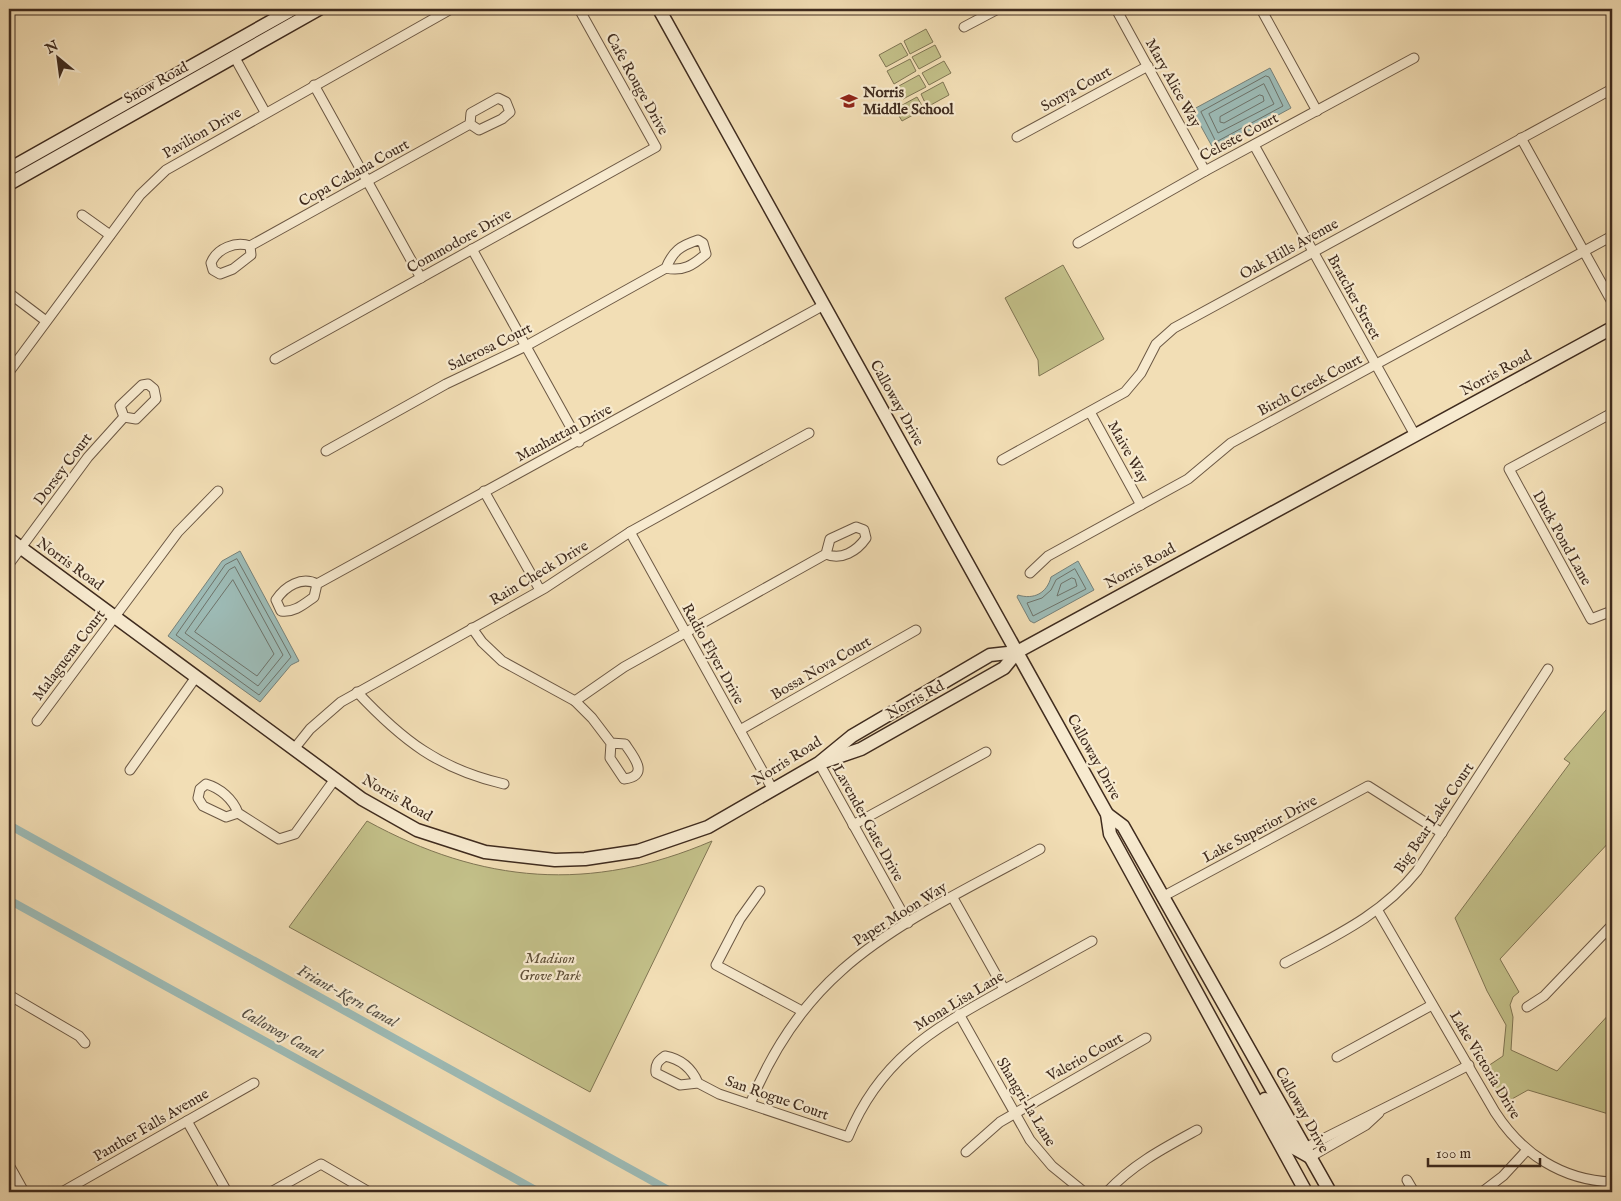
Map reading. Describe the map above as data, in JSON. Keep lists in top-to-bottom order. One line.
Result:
{"streets":{"main road":["Snow Road","Norris Road","Calloway Drive","Norris Rd"],"street":["Mary Alice Way","Cafe Rouge Drive","Sonya Court","Pavilion Drive","Celeste Court","Copa Cabana Court","Commodore Drive","Oak Hills Avenue","Bratcher Street","Salerosa Court","Birch Creek Court","Manhattan Drive","Maive Way","Dorsey Court","Duck Pond Lane","Rain Check Drive","Radio Flyer Drive","Malaguena Court","Bossa Nova Court","Big Bear Lake Court","Lavender Gate Drive","Lake Superior Drive","Paper Moon Way","Mona Lisa Lane","Valerio Court","Lake Victoria Drive","San Rogue Court","Shangri-la Lane","Panther Falls Avenue"]},"crossings":[["Mary Alice Way","Sonya Court"],["Mary Alice Way","Celeste Court"],["Cafe Rouge Drive","Commodore Drive"],["Celeste Court","Bratcher Street"],["Oak Hills Avenue","Bratcher Street"],["Oak Hills Avenue","Maive Way"],["Bratcher Street","Norris Road"],["Bratcher Street","Birch Creek Court"],["Norris Road","Calloway Drive"],["Norris Road","Dorsey Court"],["Norris Road","Rain Check Drive"],["Norris Road","Radio Flyer Drive"],["Norris Road","Malaguena Court"],["Norris Road","Norris Rd"],["Norris Road","Lavender Gate Drive"],["Birch Creek Court","Maive Way"],["Calloway Drive","Manhattan Drive"],["Calloway Drive","Norris Rd"],["Calloway Drive","Lake Superior Drive"],["Rain Check Drive","Radio Flyer Drive"],["Radio Flyer Drive","Bossa Nova Court"],["Norris Rd","Lavender Gate Drive"],["Big Bear Lake Court","Lake Superior Drive"],["Big Bear Lake Court","Lake Victoria Drive"],["Lavender Gate Drive","Paper Moon Way"],["Paper Moon Way","San Rogue Court"],["Mona Lisa Lane","San Rogue Court"],["Mona Lisa Lane","Shangri-la Lane"],["Valerio Court","Shangri-la Lane"]],"water":["Friant-Kern Canal","Calloway Canal"],"parks":["Madison Grove Park"],"places":{"school or university":["Norris Middle School"]},"scale_bar":"100 m","north":"top left"}
